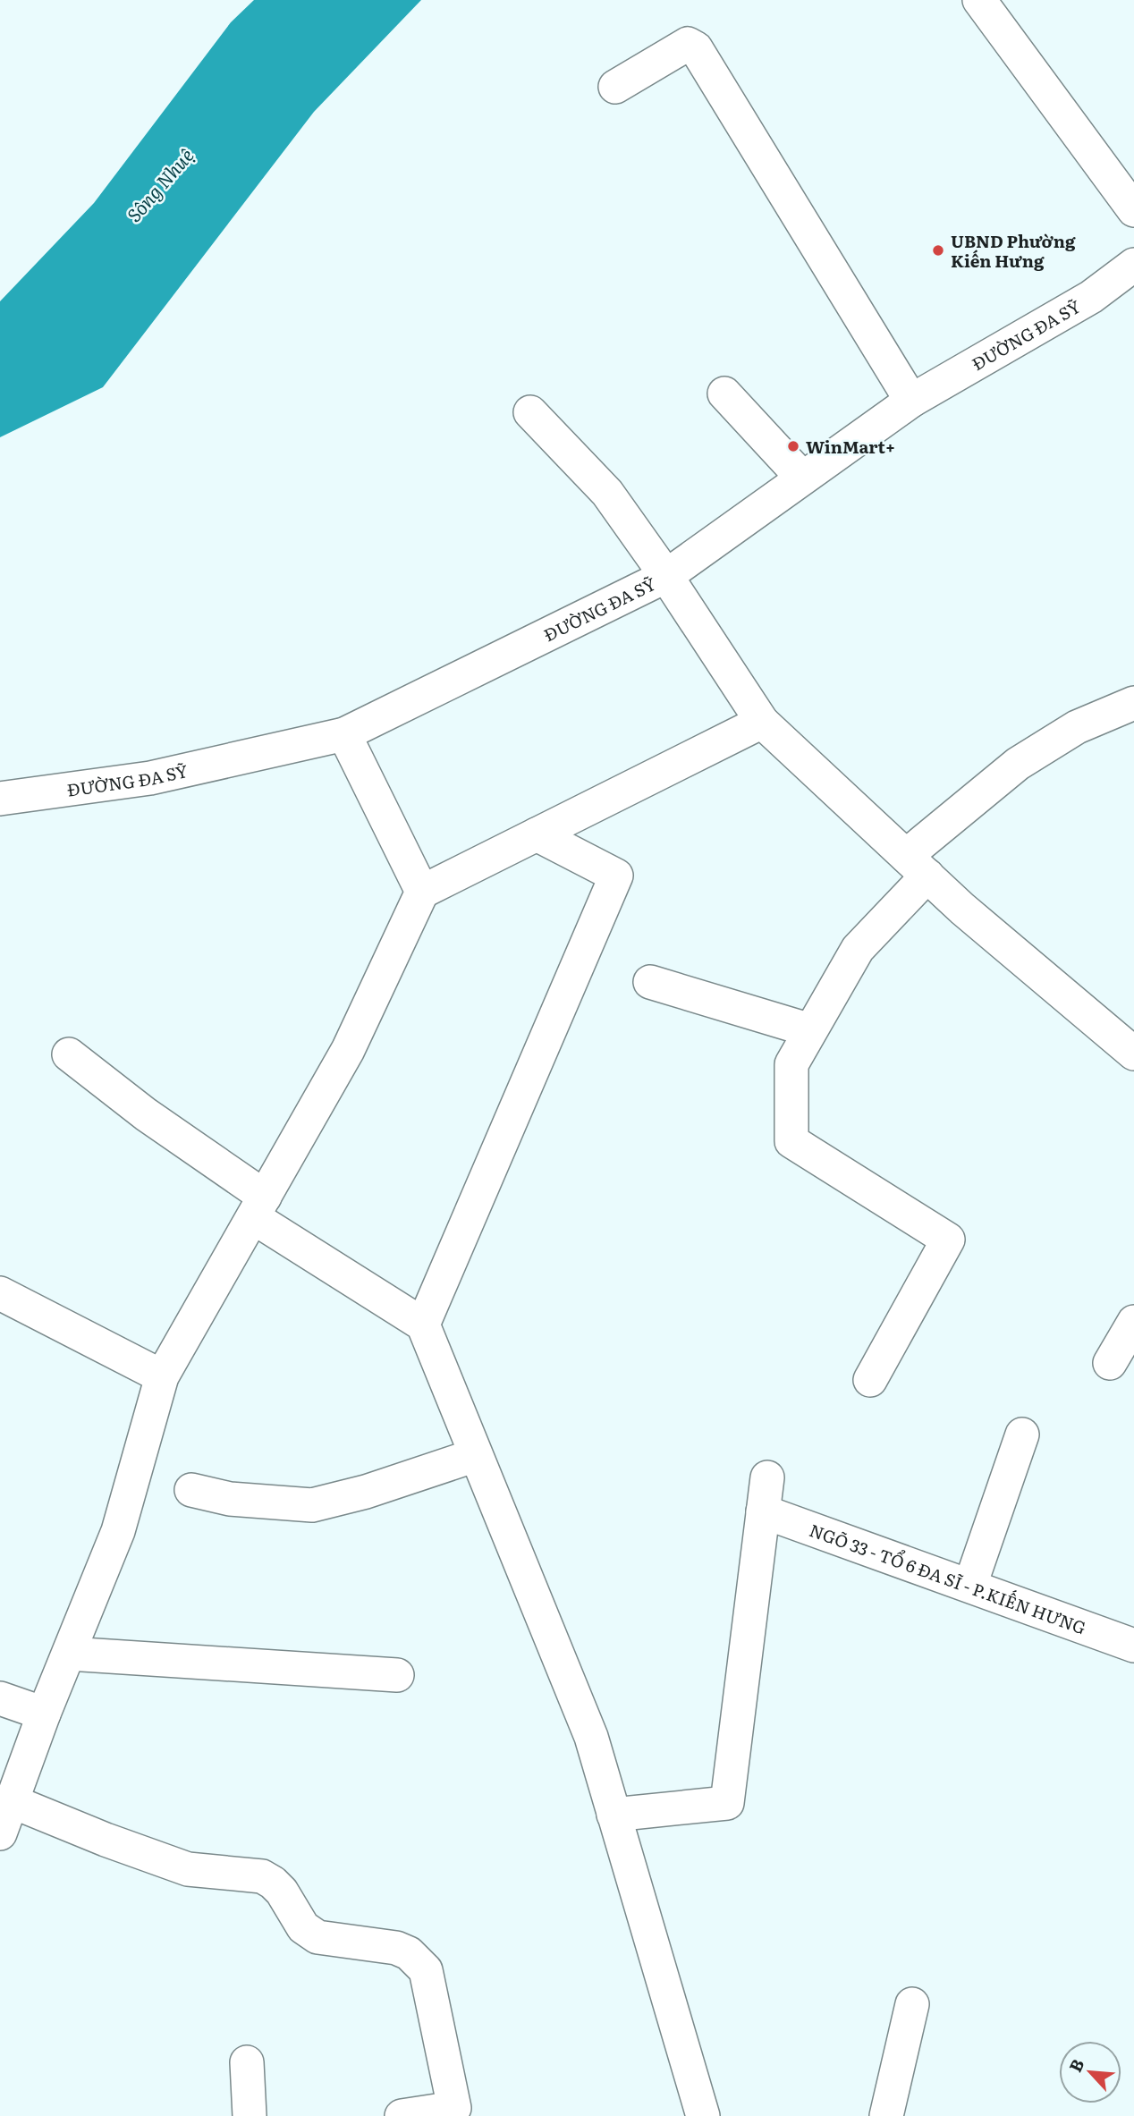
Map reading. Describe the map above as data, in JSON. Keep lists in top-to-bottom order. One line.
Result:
{"streets":{"street":["ĐƯỜNG ĐA SỸ","NGÕ 33 - TỔ 6 ĐA SĨ - P.KIẾN HƯNG"]},"water":["Sông Nhuệ"],"places":["UBND Phường Kiến Hưng","WinMart+"],"north":"top left"}
